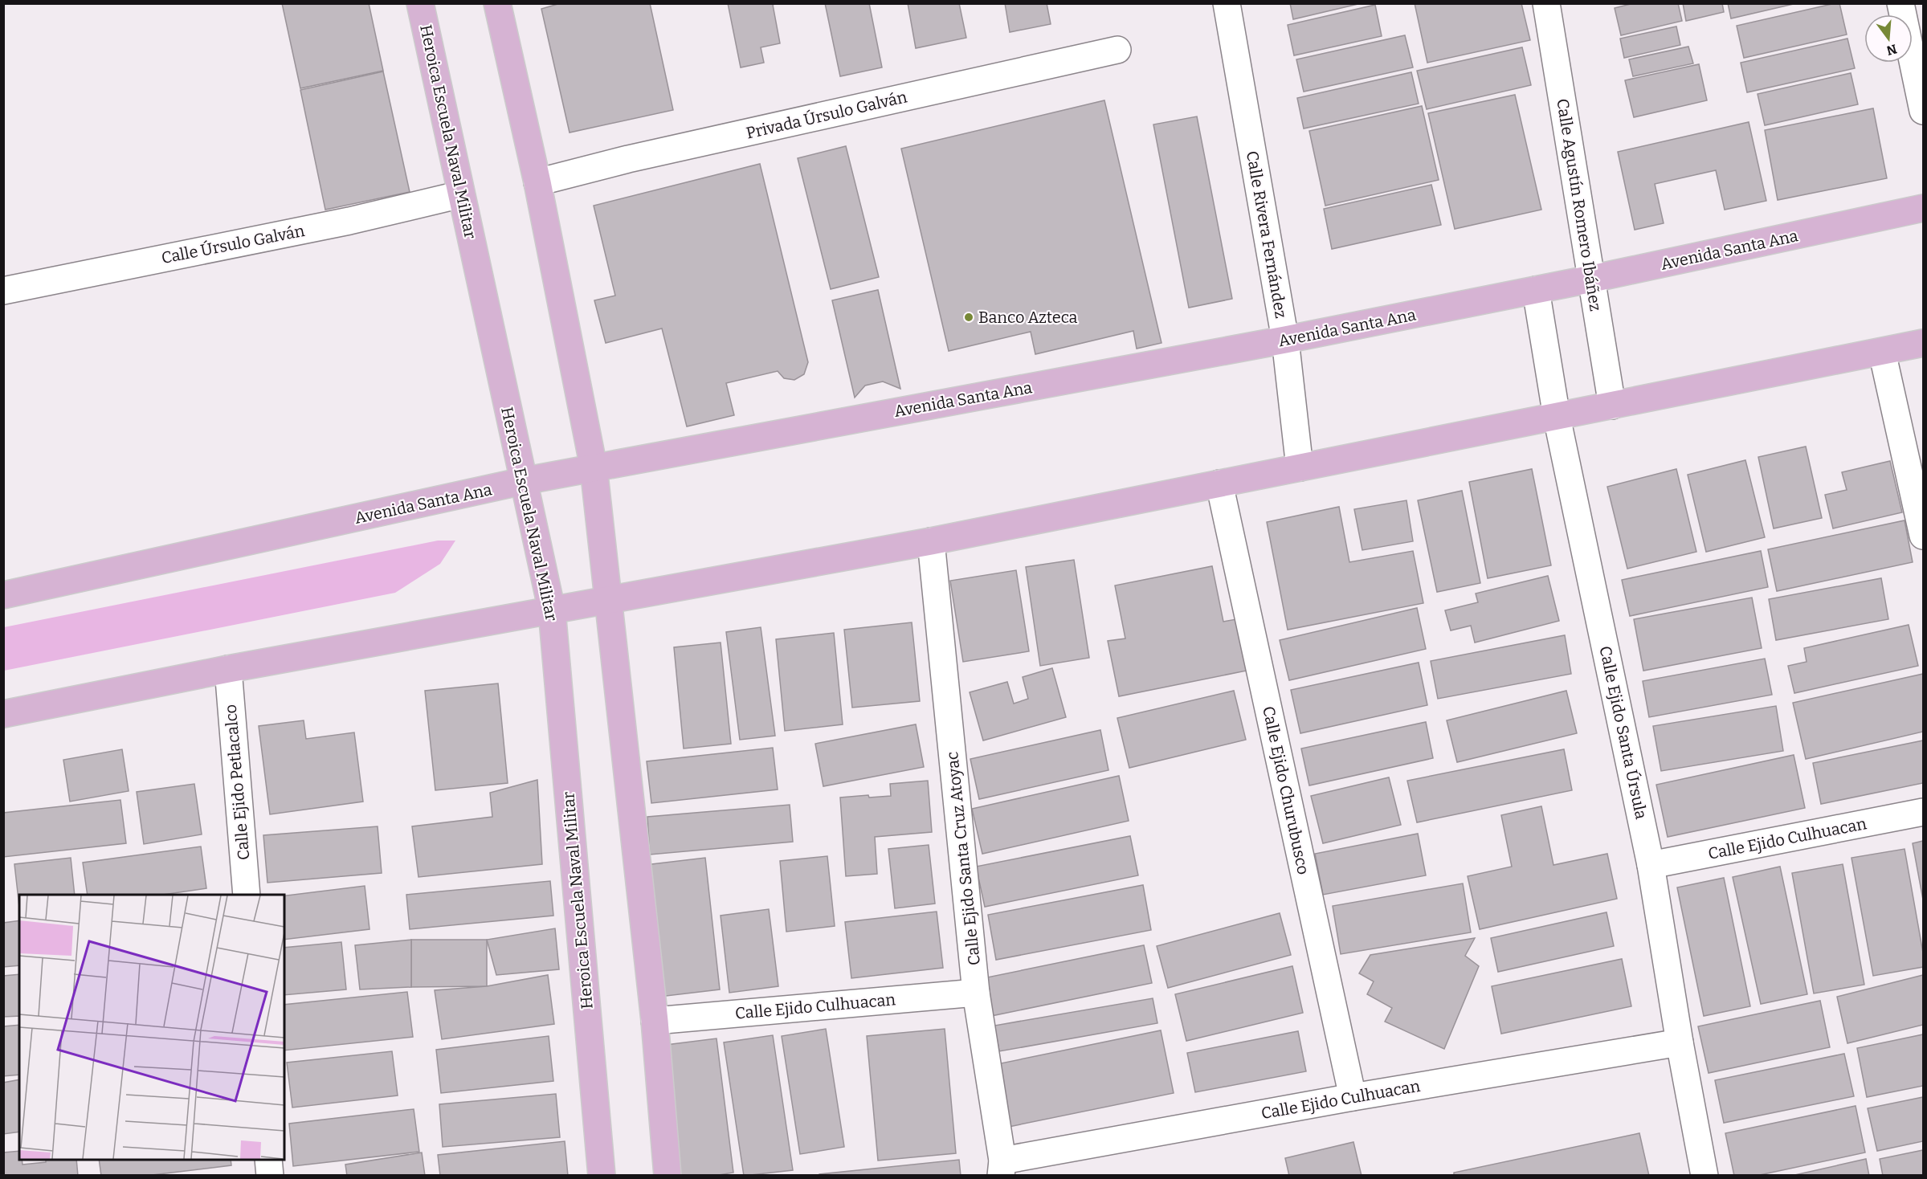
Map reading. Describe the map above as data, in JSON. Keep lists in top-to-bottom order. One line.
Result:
{"streets":{"main road":["Heroica Escuela Naval Militar","Avenida Santa Ana"],"street":["Privada Úrsulo Galván","Calle Agustín Romero Ibáñez","Calle Rivera Fernández","Calle Úrsulo Galván","Calle Ejido Santa Úrsula","Calle Ejido Petlacalco","Calle Ejido Churubusco","Calle Ejido Culhuacan","Calle Ejido Santa Cruz Atoyac"]},"crossings":[["Heroica Escuela Naval Militar","Calle Úrsulo Galván"],["Heroica Escuela Naval Militar","Avenida Santa Ana"],["Calle Agustín Romero Ibáñez","Avenida Santa Ana"],["Calle Rivera Fernández","Avenida Santa Ana"],["Avenida Santa Ana","Calle Ejido Santa Úrsula"],["Calle Ejido Santa Úrsula","Calle Ejido Culhuacan"],["Calle Ejido Churubusco","Calle Ejido Culhuacan"],["Calle Ejido Culhuacan","Calle Ejido Santa Cruz Atoyac"]],"places":["Banco Azteca"],"north":"bottom"}
